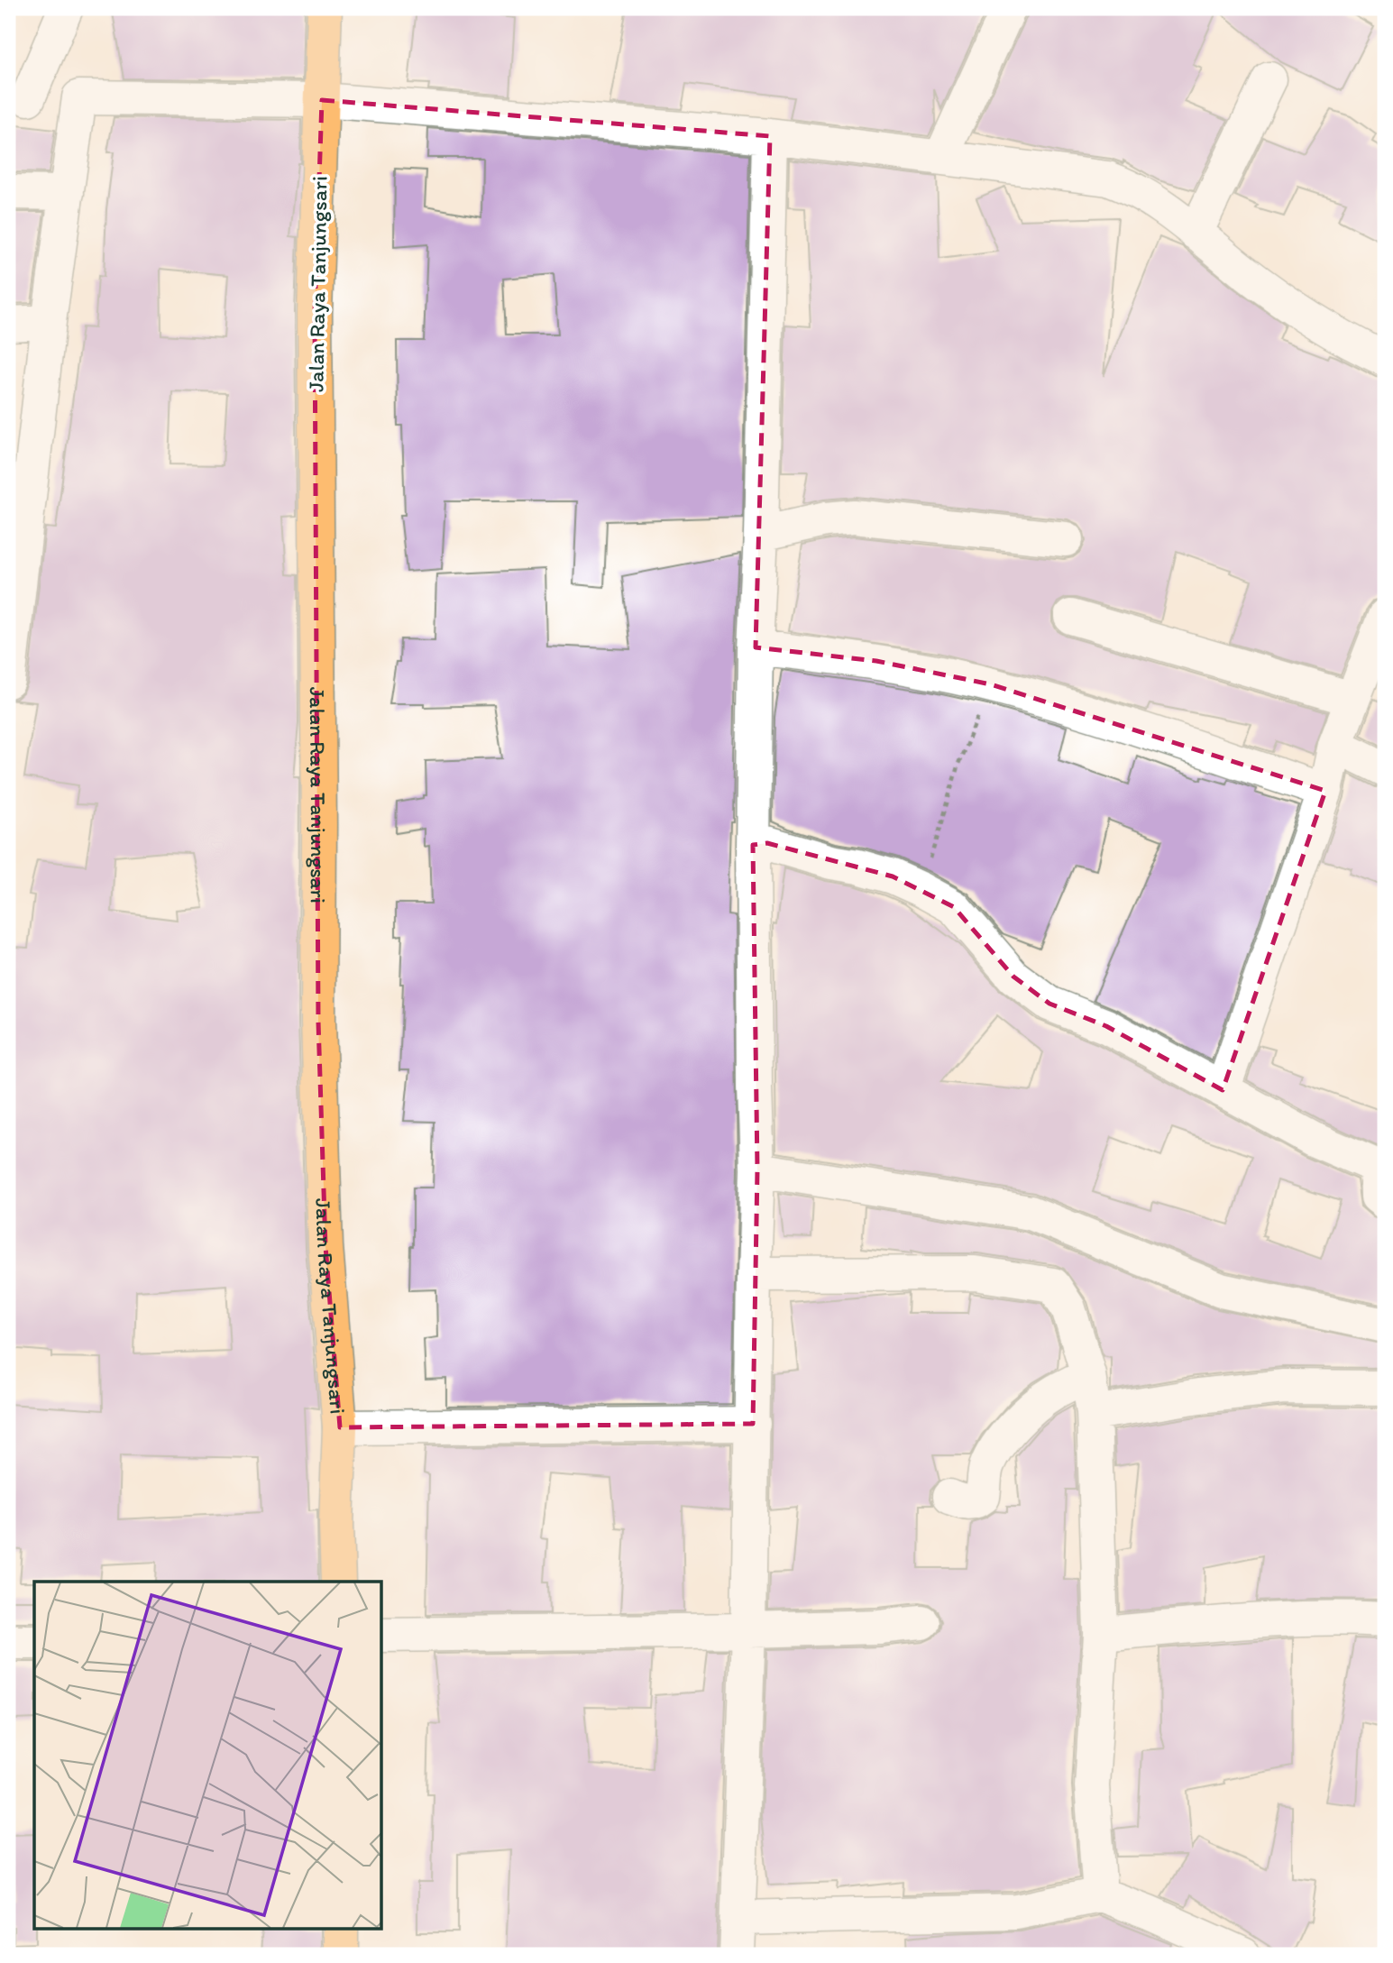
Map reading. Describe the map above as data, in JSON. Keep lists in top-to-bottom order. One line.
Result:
{"streets":{"highway":["Jalan Raya Tanjungsari"]}}
